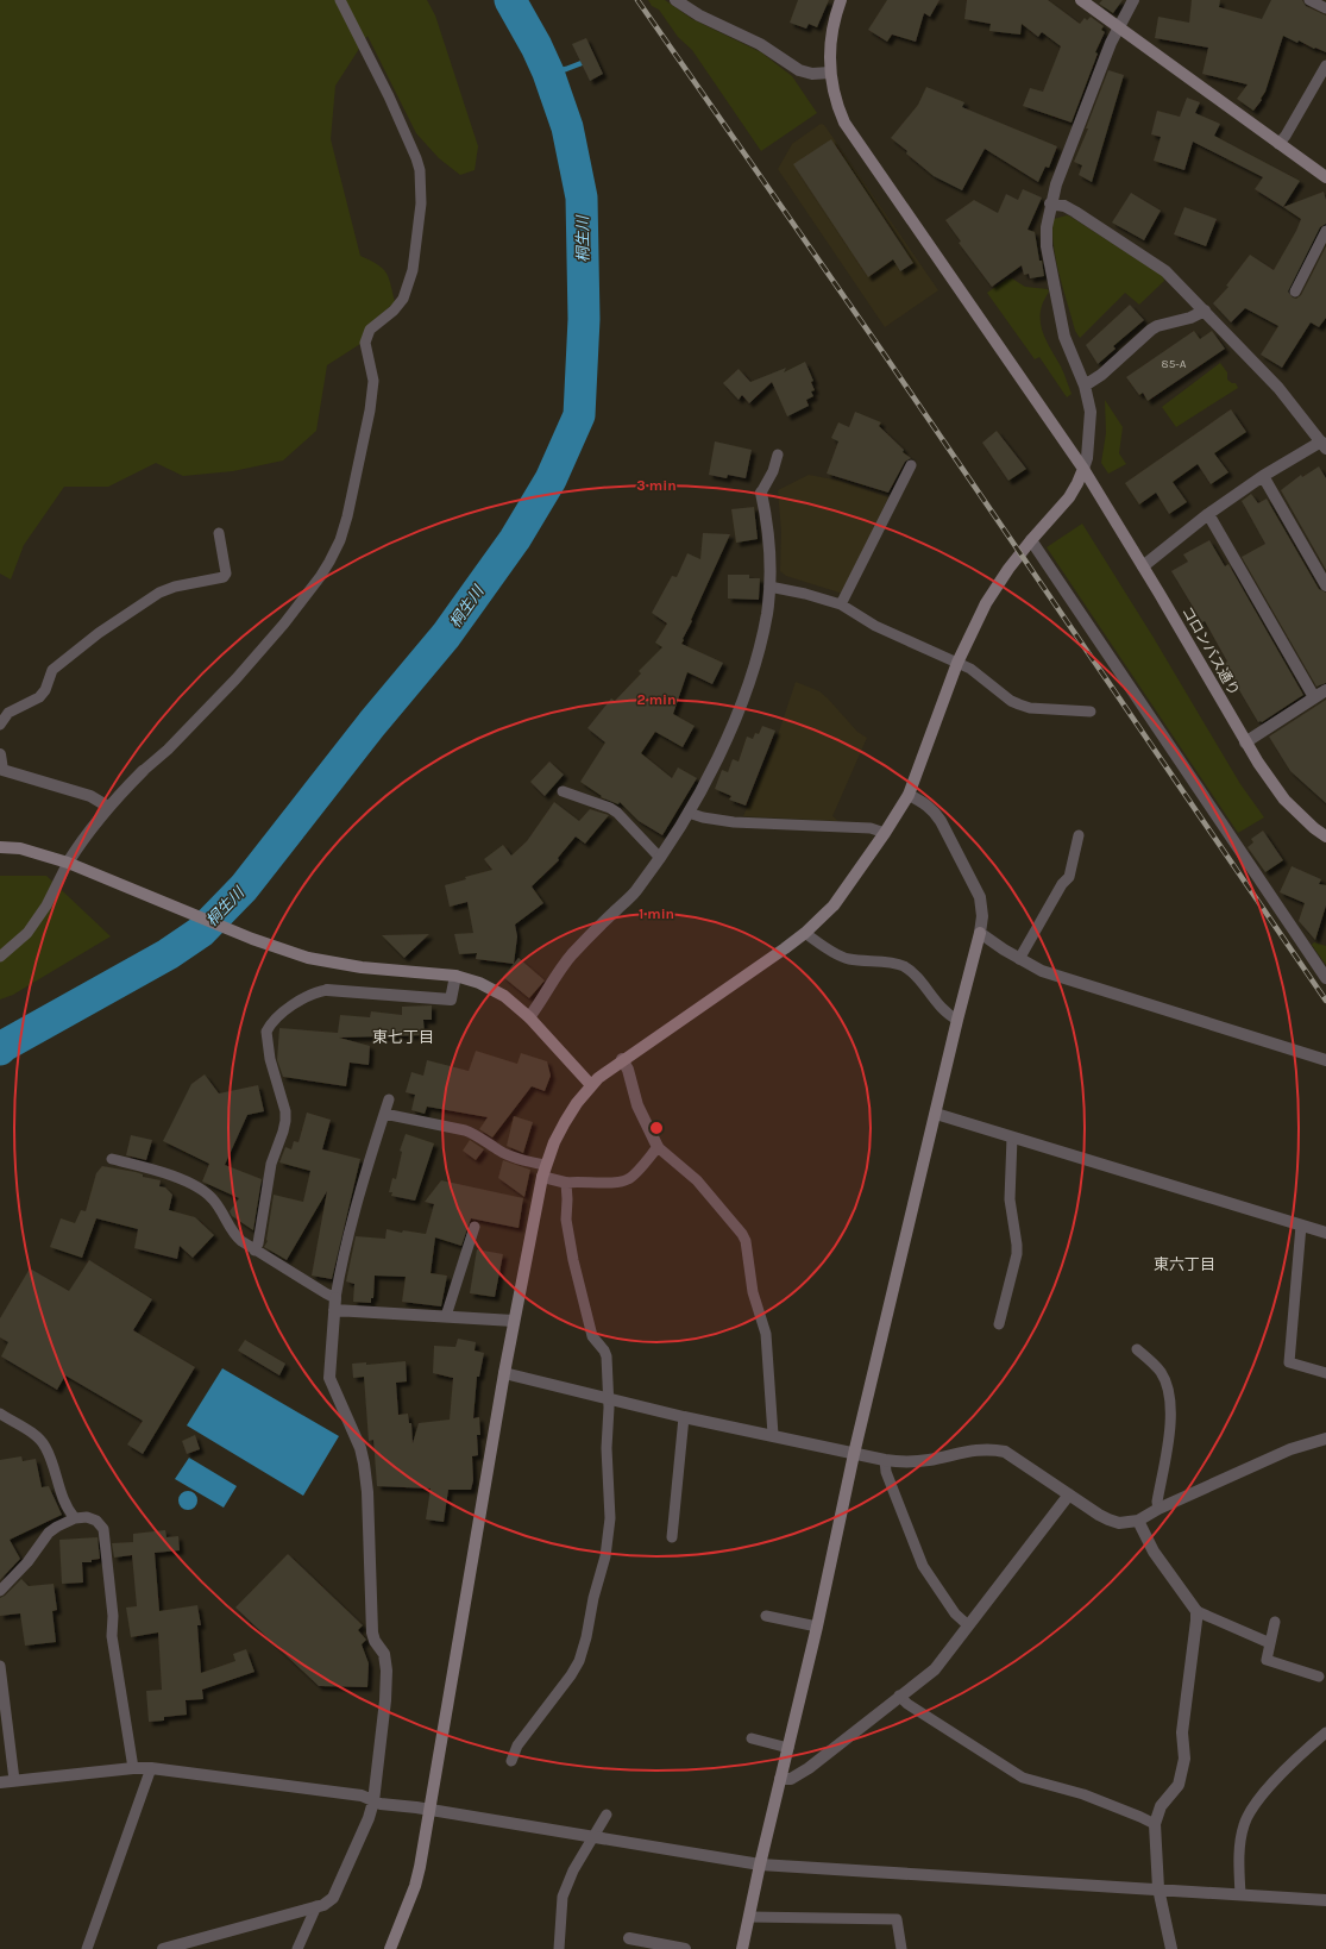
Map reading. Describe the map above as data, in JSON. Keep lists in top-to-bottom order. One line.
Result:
{"streets":{"street":["コロンバス通り"]},"districts":["東七丁目","東六丁目"],"water":["桐生川"],"house_numbers":["85-A"],"rings":["3 min","2 min","1 min"]}
